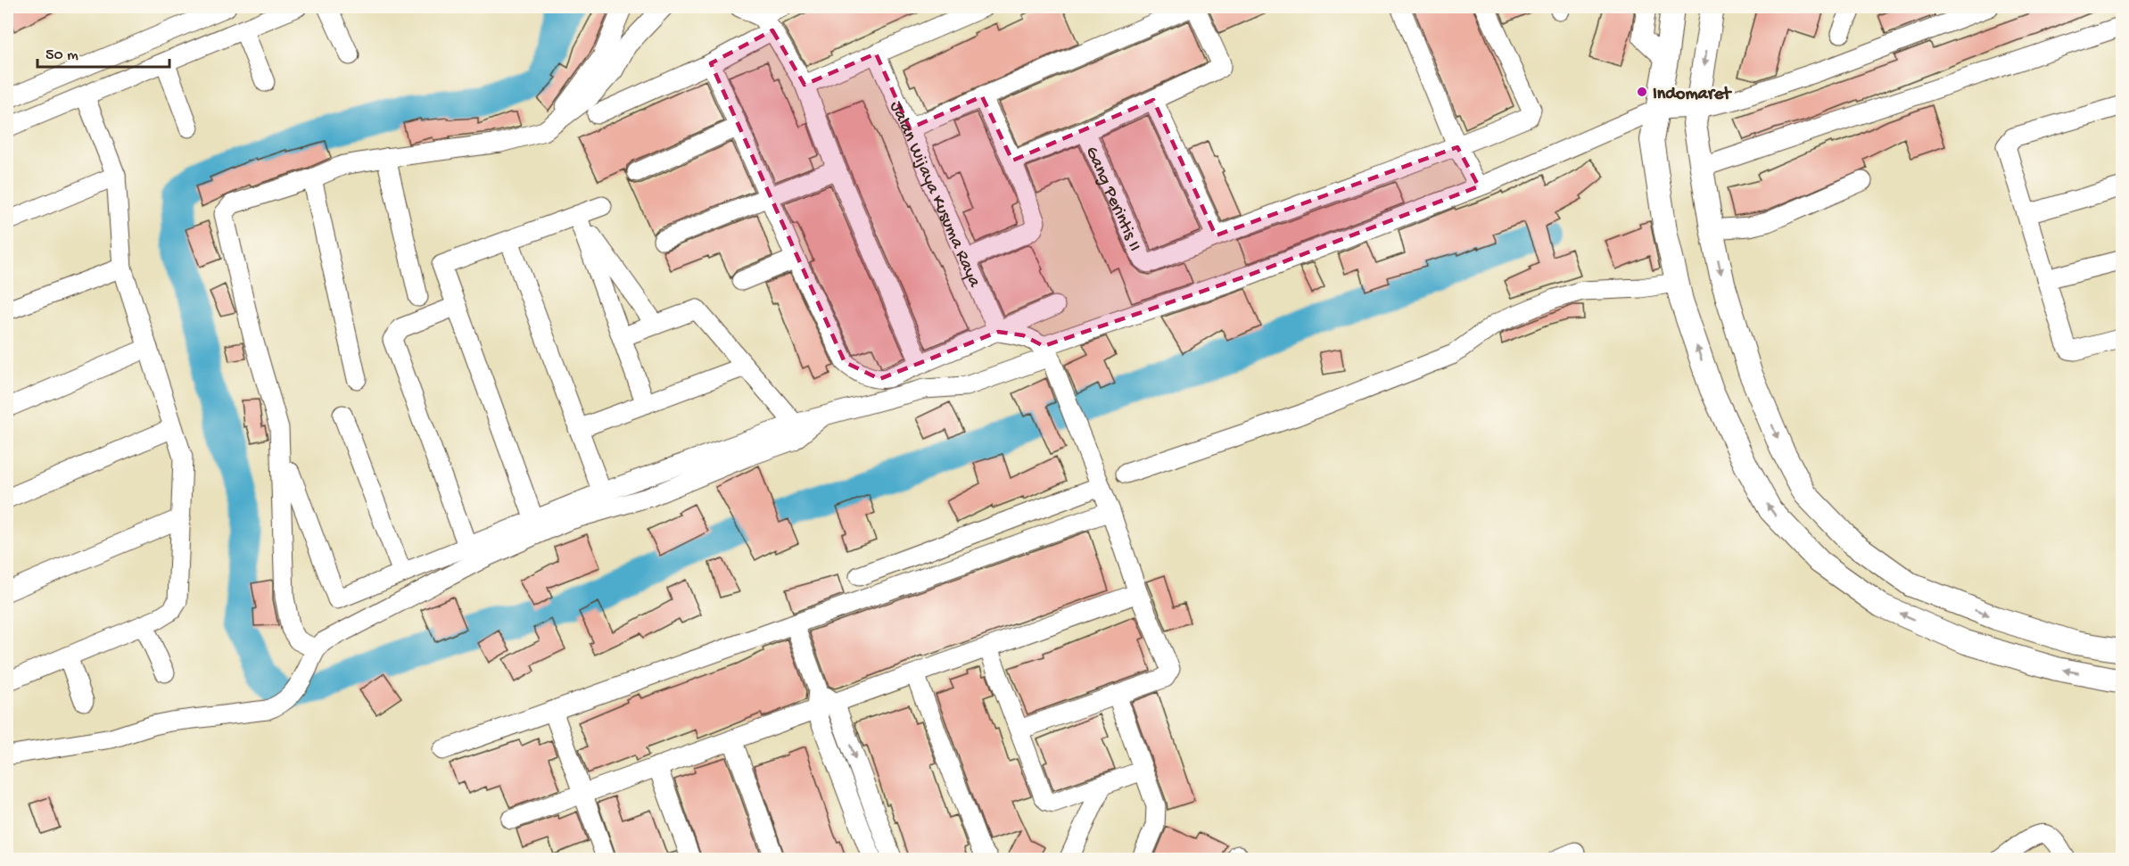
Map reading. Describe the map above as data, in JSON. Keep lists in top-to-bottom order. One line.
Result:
{"streets":{"street":["Jalan Wijaya Kusuma Raya","Gang Perintis II"]},"places":["Indomaret"],"scale_bar":"50 m"}
